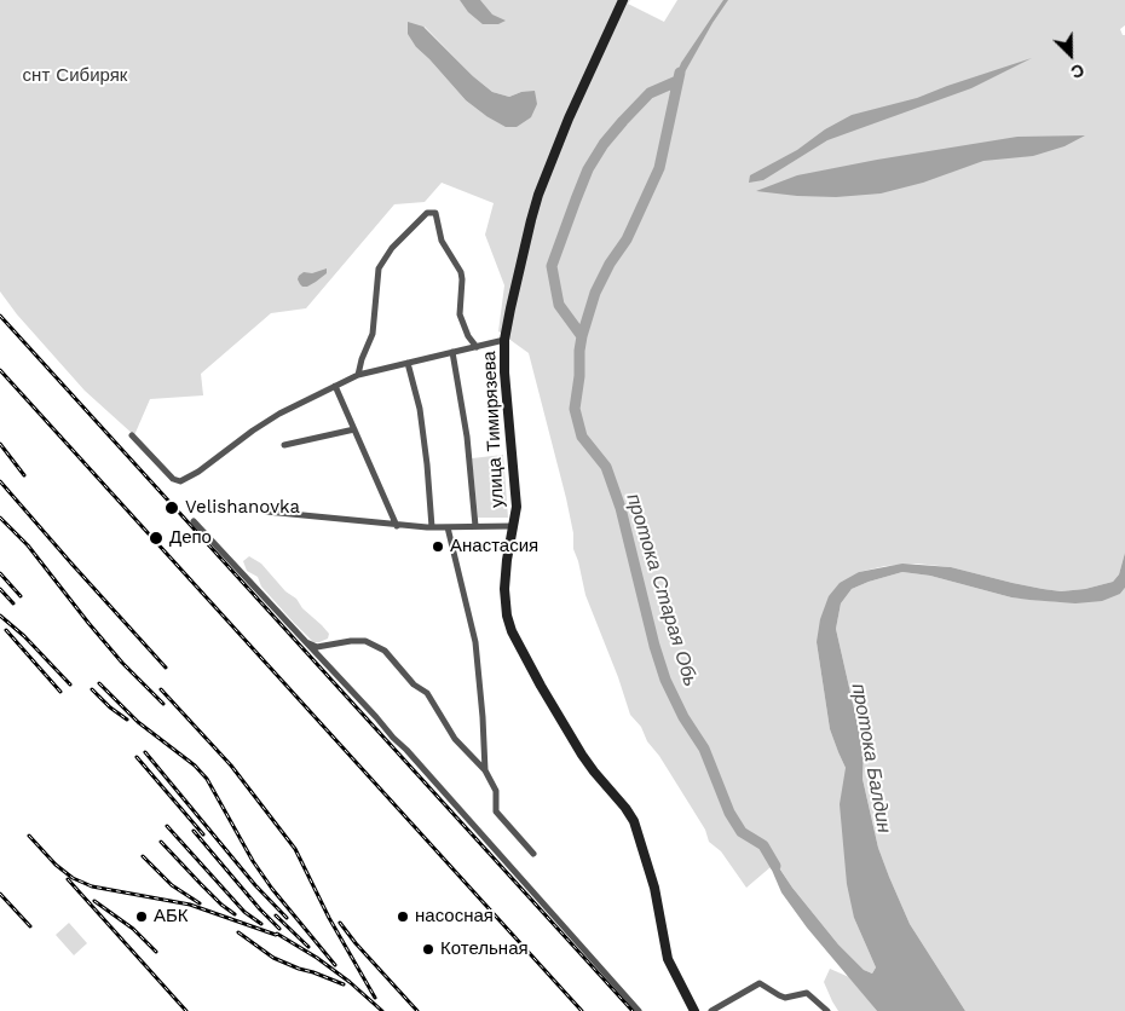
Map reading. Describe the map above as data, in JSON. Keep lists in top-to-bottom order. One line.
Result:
{"streets":{"street":["улица Тимирязева"]},"water":["протока Старая Обь","протока Балдин"],"parks":["снт Сибиряк"],"places":["Velishanovka","Депо","Анастасия","АБК","насосная","Котельная"],"north":"bottom right"}
